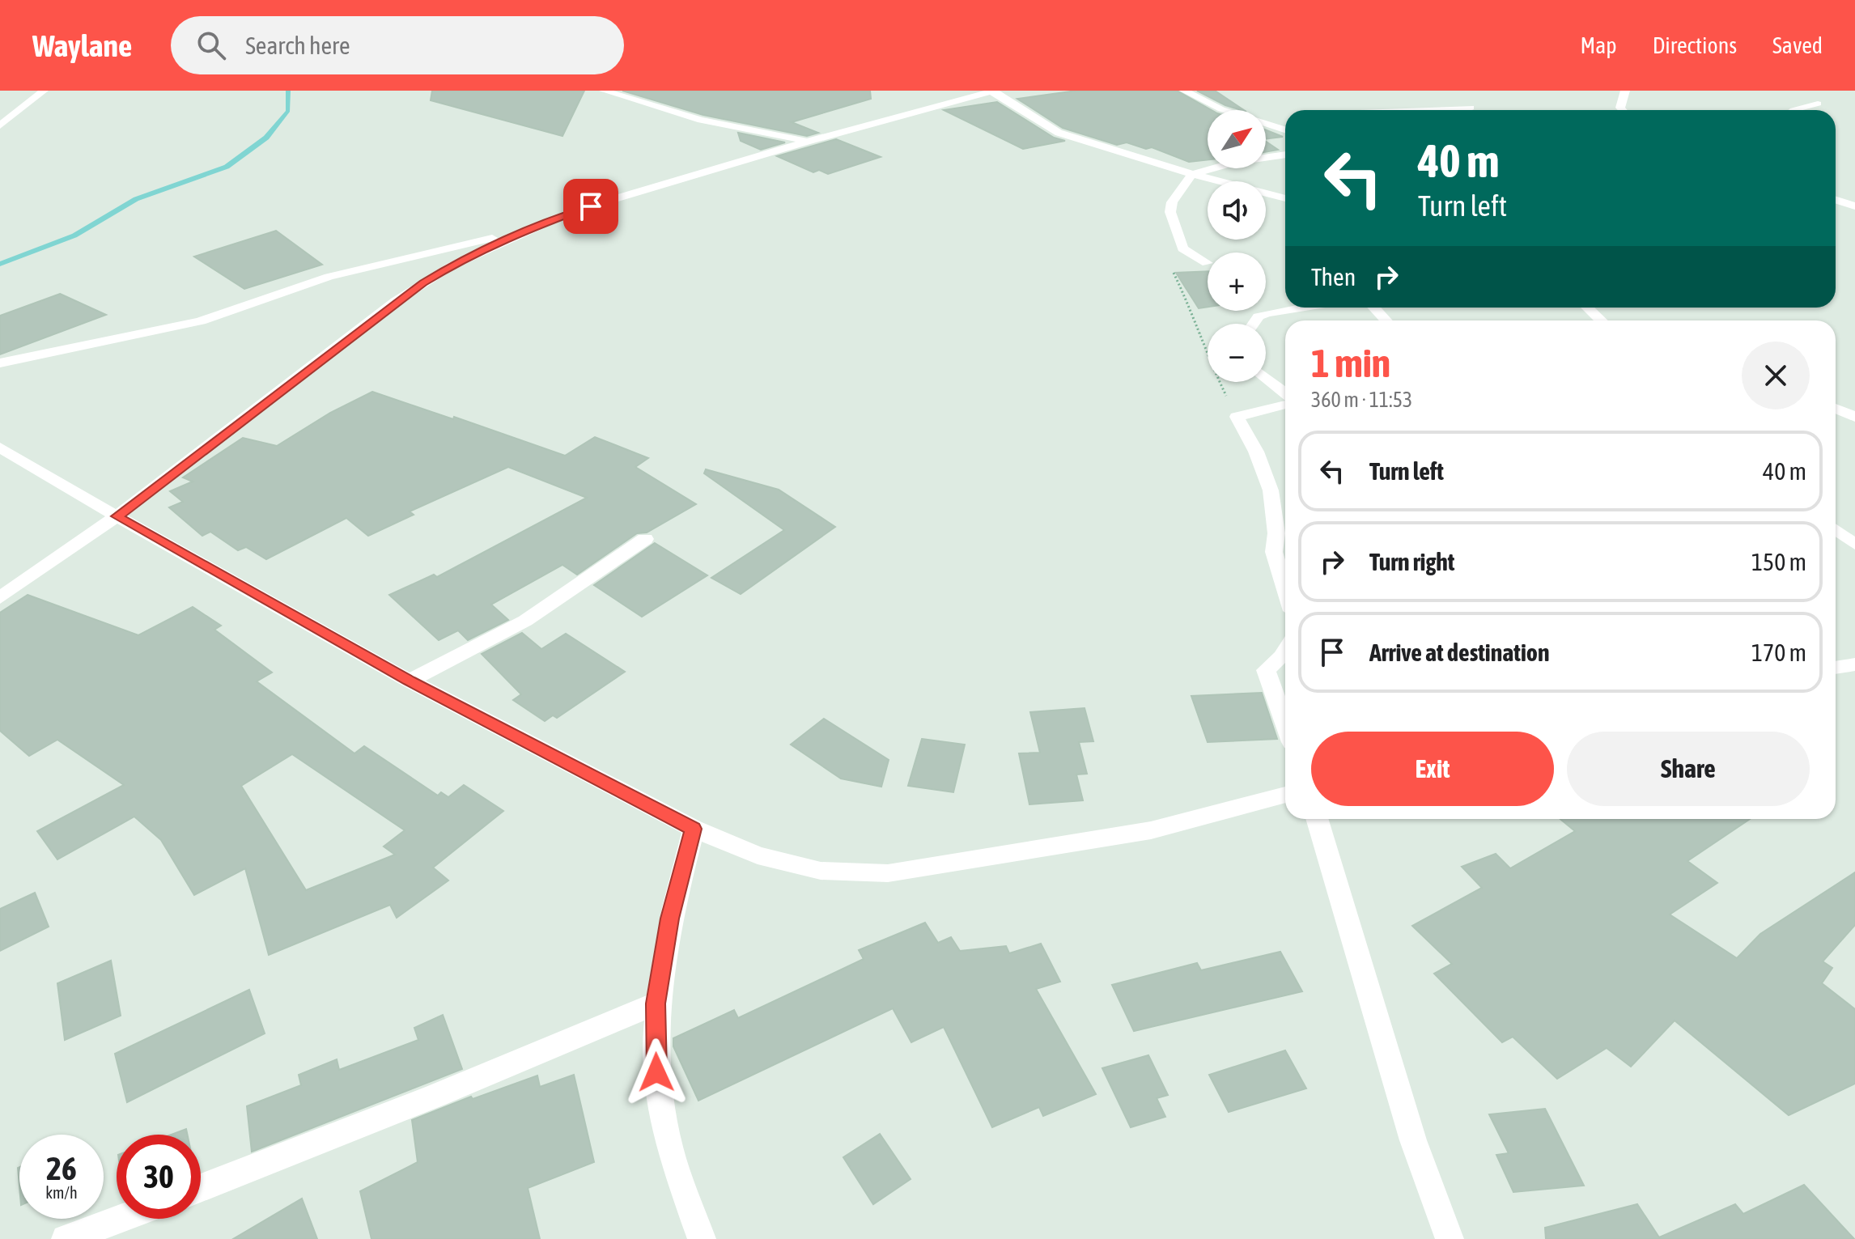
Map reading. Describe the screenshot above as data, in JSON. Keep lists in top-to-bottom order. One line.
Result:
{"north":"top right","page":{"header":"Waylane","search":"Search here","nav":["Map","Directions","Saved"],"map_buttons":["+","−"],"turn":["40 m","Turn left"],"then":"Then","heading":["1 min","360 m · 11:53"],"list":[{"name":"Turn left","value":"40 m"},{"name":"Turn right","value":"150 m"},{"name":"Arrive at destination","value":"170 m"}],"buttons":["Exit","Share"],"speed":"26 km/h","limit":"30"}}
